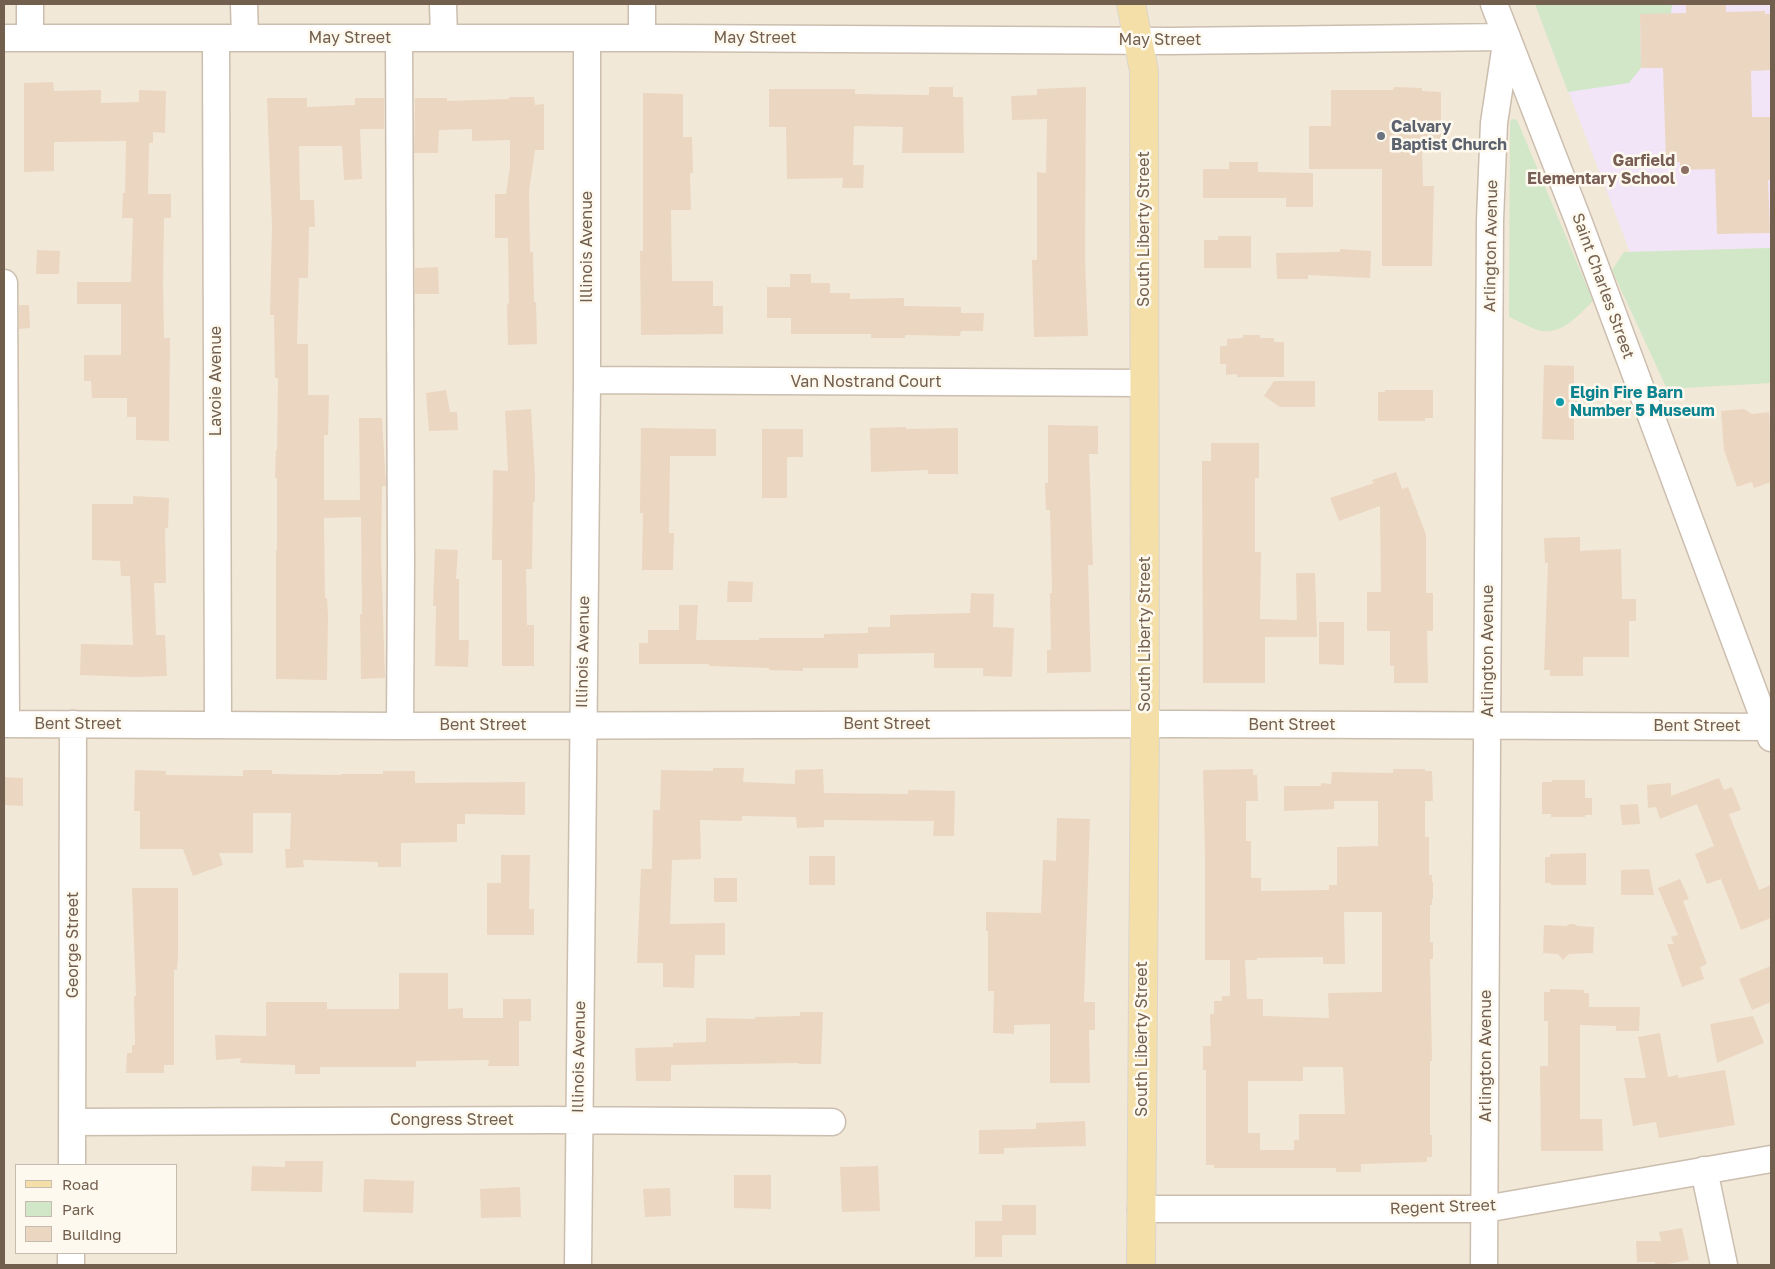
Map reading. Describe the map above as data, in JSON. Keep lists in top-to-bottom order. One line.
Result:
{"streets":{"main road":["South Liberty Street"],"street":["May Street","Arlington Avenue","Illinois Avenue","Saint Charles Street","Lavoie Avenue","Van Nostrand Court","Bent Street","George Street","Congress Street","Regent Street"]},"crossings":[["May Street","South Liberty Street"],["May Street","Arlington Avenue"],["May Street","Illinois Avenue"],["May Street","Saint Charles Street"],["May Street","Lavoie Avenue"],["South Liberty Street","Van Nostrand Court"],["South Liberty Street","Bent Street"],["South Liberty Street","Regent Street"],["Arlington Avenue","Saint Charles Street"],["Arlington Avenue","Bent Street"],["Arlington Avenue","Regent Street"],["Illinois Avenue","Van Nostrand Court"],["Illinois Avenue","Bent Street"],["Illinois Avenue","Congress Street"],["Saint Charles Street","Bent Street"],["Lavoie Avenue","Bent Street"],["Bent Street","George Street"],["George Street","Congress Street"]],"places":["Calvary Baptist Church","Garfield Elementary School","Elgin Fire Barn Number 5 Museum"],"legend":["Road","Park","Building"]}
